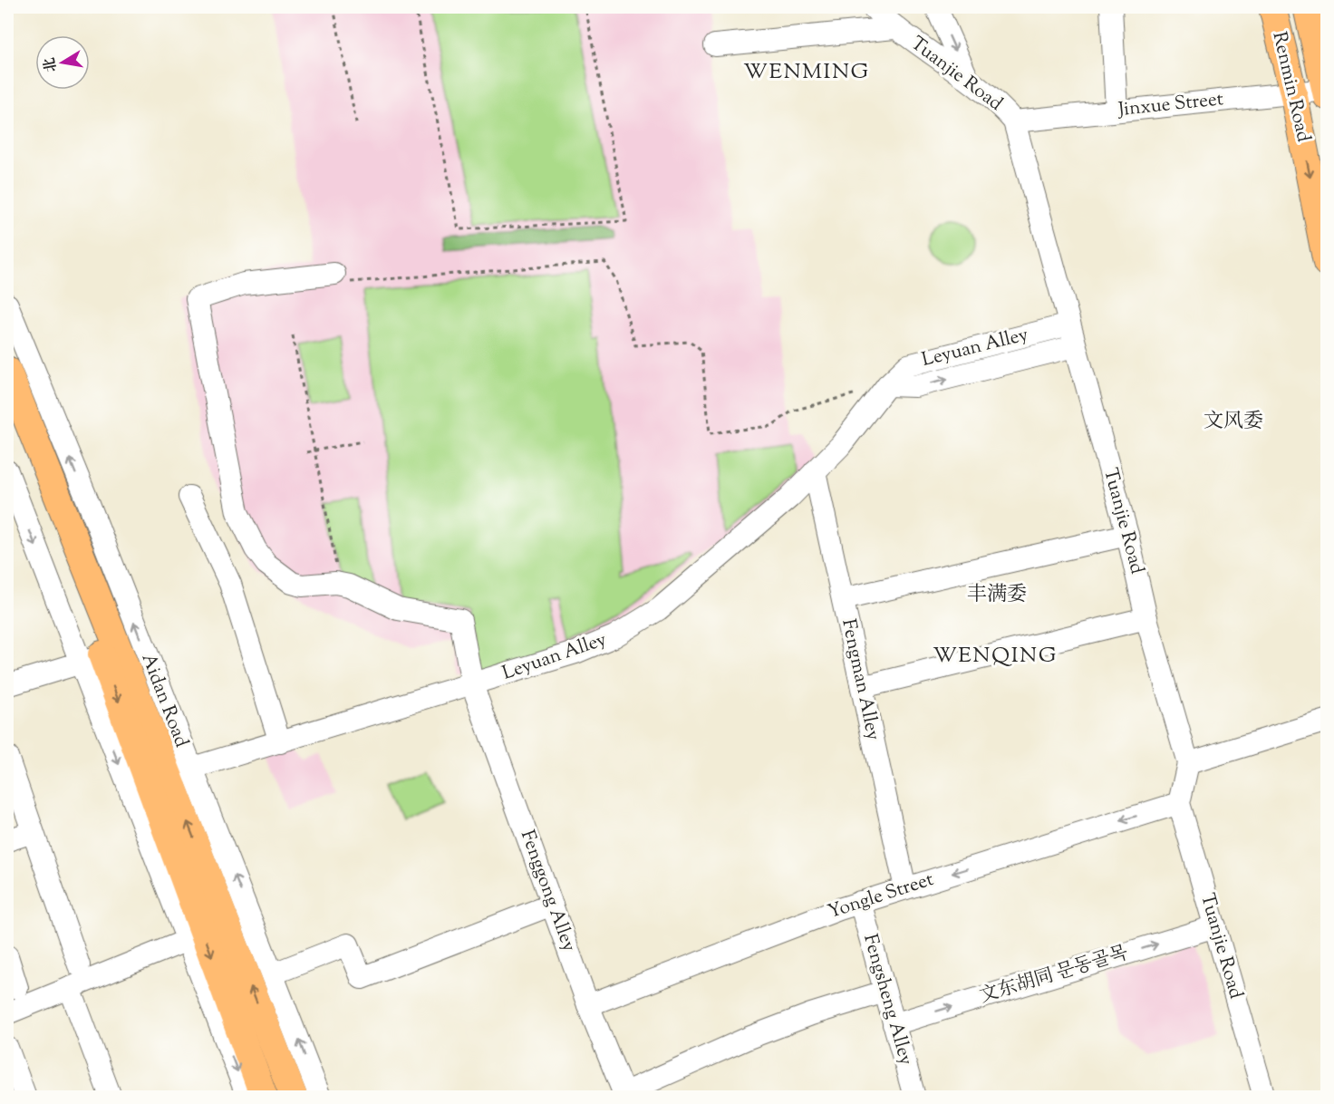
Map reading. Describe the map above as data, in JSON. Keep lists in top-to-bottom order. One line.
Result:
{"streets":{"main road":["Renmin Road","Aidan Road"],"street":["Tuanjie Road","Jinxue Street","Leyuan Alley","Fengman Alley","Fenggong Alley","Yongle Street","文东胡同 문동골목","Fengsheng Alley"]},"crossings":[["Tuanjie Road","Jinxue Street"],["Tuanjie Road","Leyuan Alley"],["Tuanjie Road","Yongle Street"],["Tuanjie Road","文东胡同 문동골목"],["Renmin Road","Jinxue Street"],["Leyuan Alley","Fengman Alley"],["Leyuan Alley","Aidan Road"],["Leyuan Alley","Fenggong Alley"],["Fengman Alley","Yongle Street"],["Fenggong Alley","Yongle Street"],["Yongle Street","Fengsheng Alley"],["文东胡同 문동골목","Fengsheng Alley"]],"one_way":["Renmin Road","文东胡同 문동골목"],"districts":["WENMING","文风委","丰满委","WENQING"],"north":"left"}
